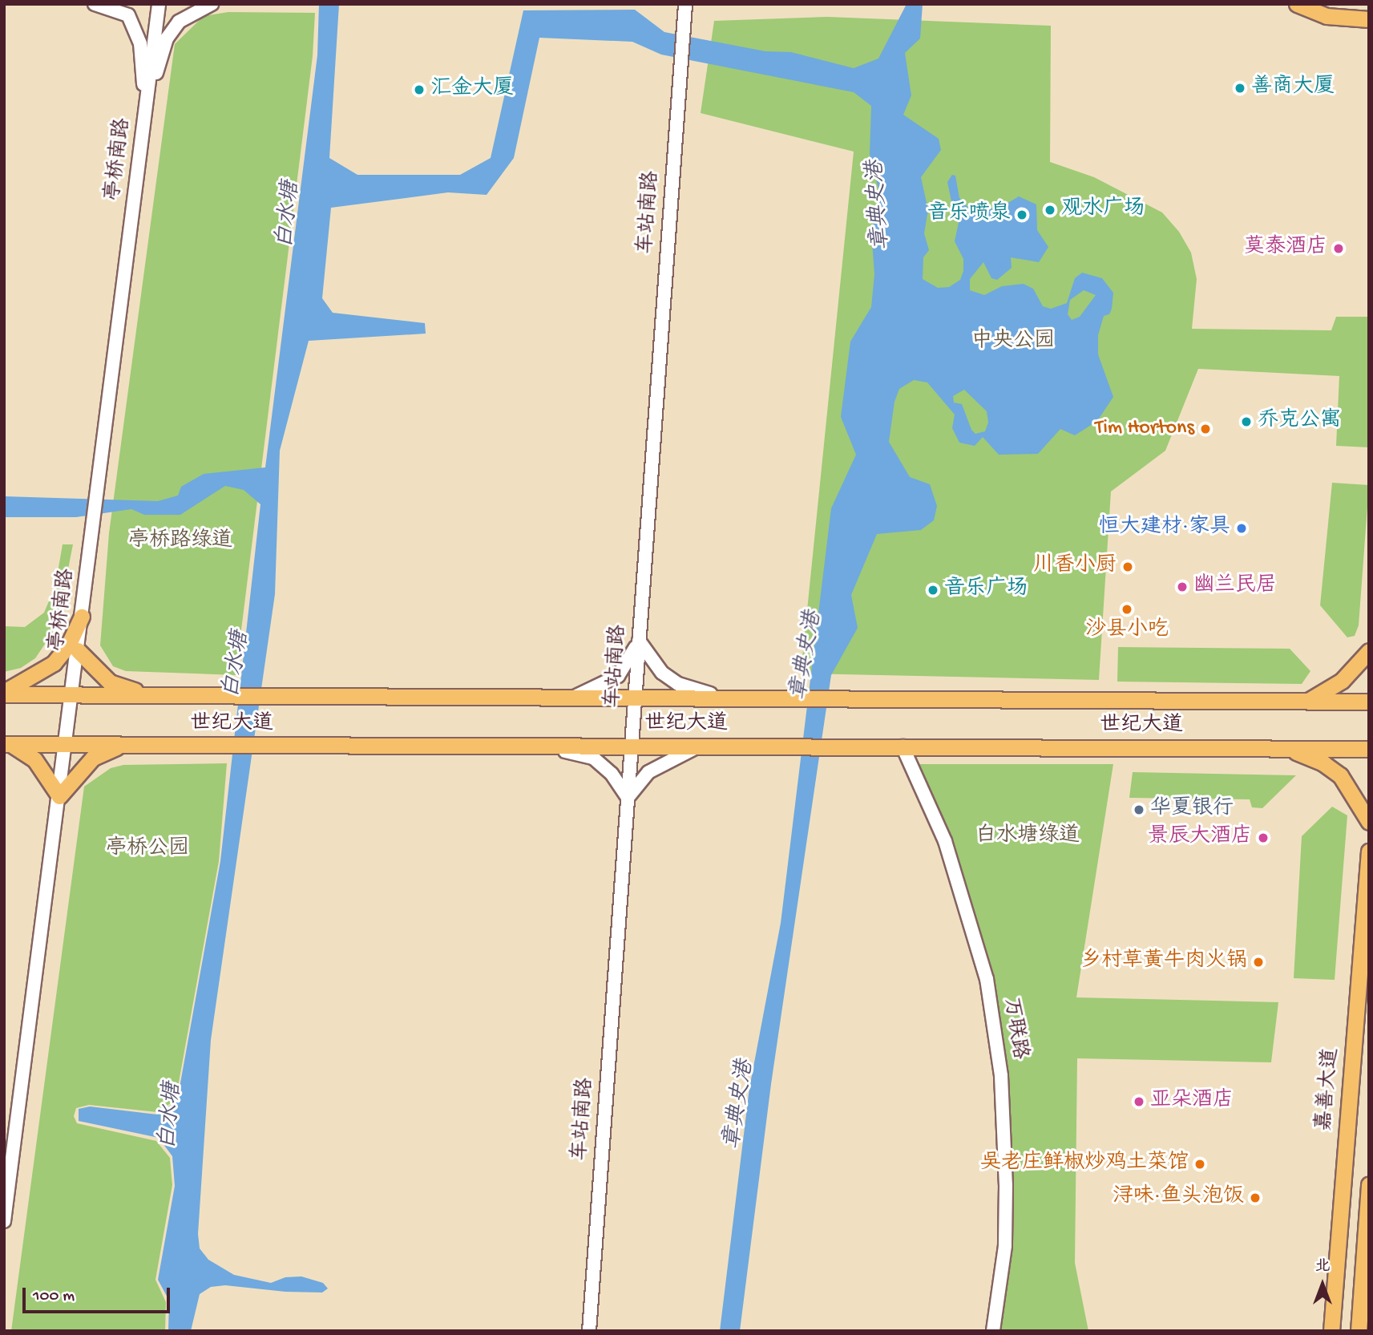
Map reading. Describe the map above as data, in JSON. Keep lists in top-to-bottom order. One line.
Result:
{"streets":{"main road":["世纪大道","嘉善大道"],"street":["亭桥南路","车站南路","万联路"]},"crossings":[["亭桥南路","世纪大道"],["车站南路","世纪大道"],["世纪大道","万联路"]],"water":["章典史港","白水塘"],"parks":["中央公园","亭桥路绿道","白水塘绿道","亭桥公园"],"places":["善商大厦","汇金大厦","观水广场","音乐喷泉","莫泰酒店","乔克公寓","Tim Hortons","恒大建材·家具","川香小厨","幽兰民居","音乐广场","沙县小吃","华夏银行","景辰大酒店","乡村草黄牛肉火锅","亚朵酒店","吴老庄鲜椒炒鸡土菜馆","浔味·鱼头泡饭"],"scale_bar":"100 m","north":"top"}
